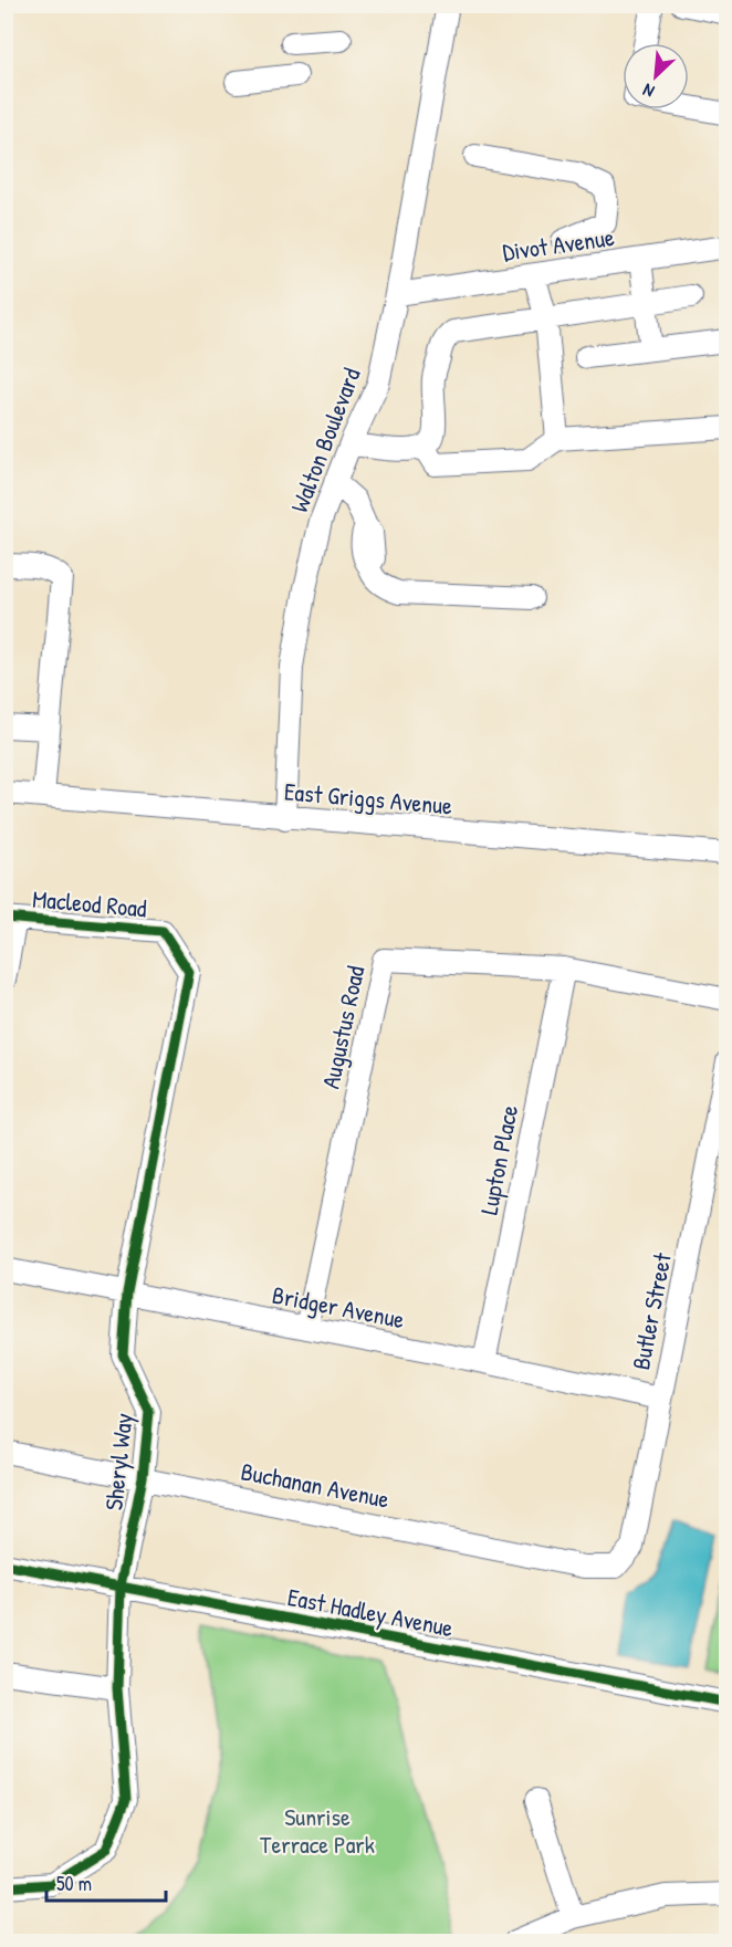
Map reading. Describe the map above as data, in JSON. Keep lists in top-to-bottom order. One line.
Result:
{"streets":{"street":["Divot Avenue","Walton Boulevard","East Griggs Avenue","Macleod Road","Augustus Road","Lupton Place","Bridger Avenue","Butler Street","Sheryl Way","Buchanan Avenue","East Hadley Avenue"]},"crossings":[["Divot Avenue","Walton Boulevard"],["Walton Boulevard","East Griggs Avenue"],["Macleod Road","Sheryl Way"],["Augustus Road","Lupton Place"],["Augustus Road","Bridger Avenue"],["Lupton Place","Bridger Avenue"],["Bridger Avenue","Butler Street"],["Bridger Avenue","Sheryl Way"],["Butler Street","Buchanan Avenue"],["Sheryl Way","Buchanan Avenue"],["Sheryl Way","East Hadley Avenue"]],"parks":["Sunrise Terrace Park"],"scale_bar":"50 m","north":"bottom left"}
